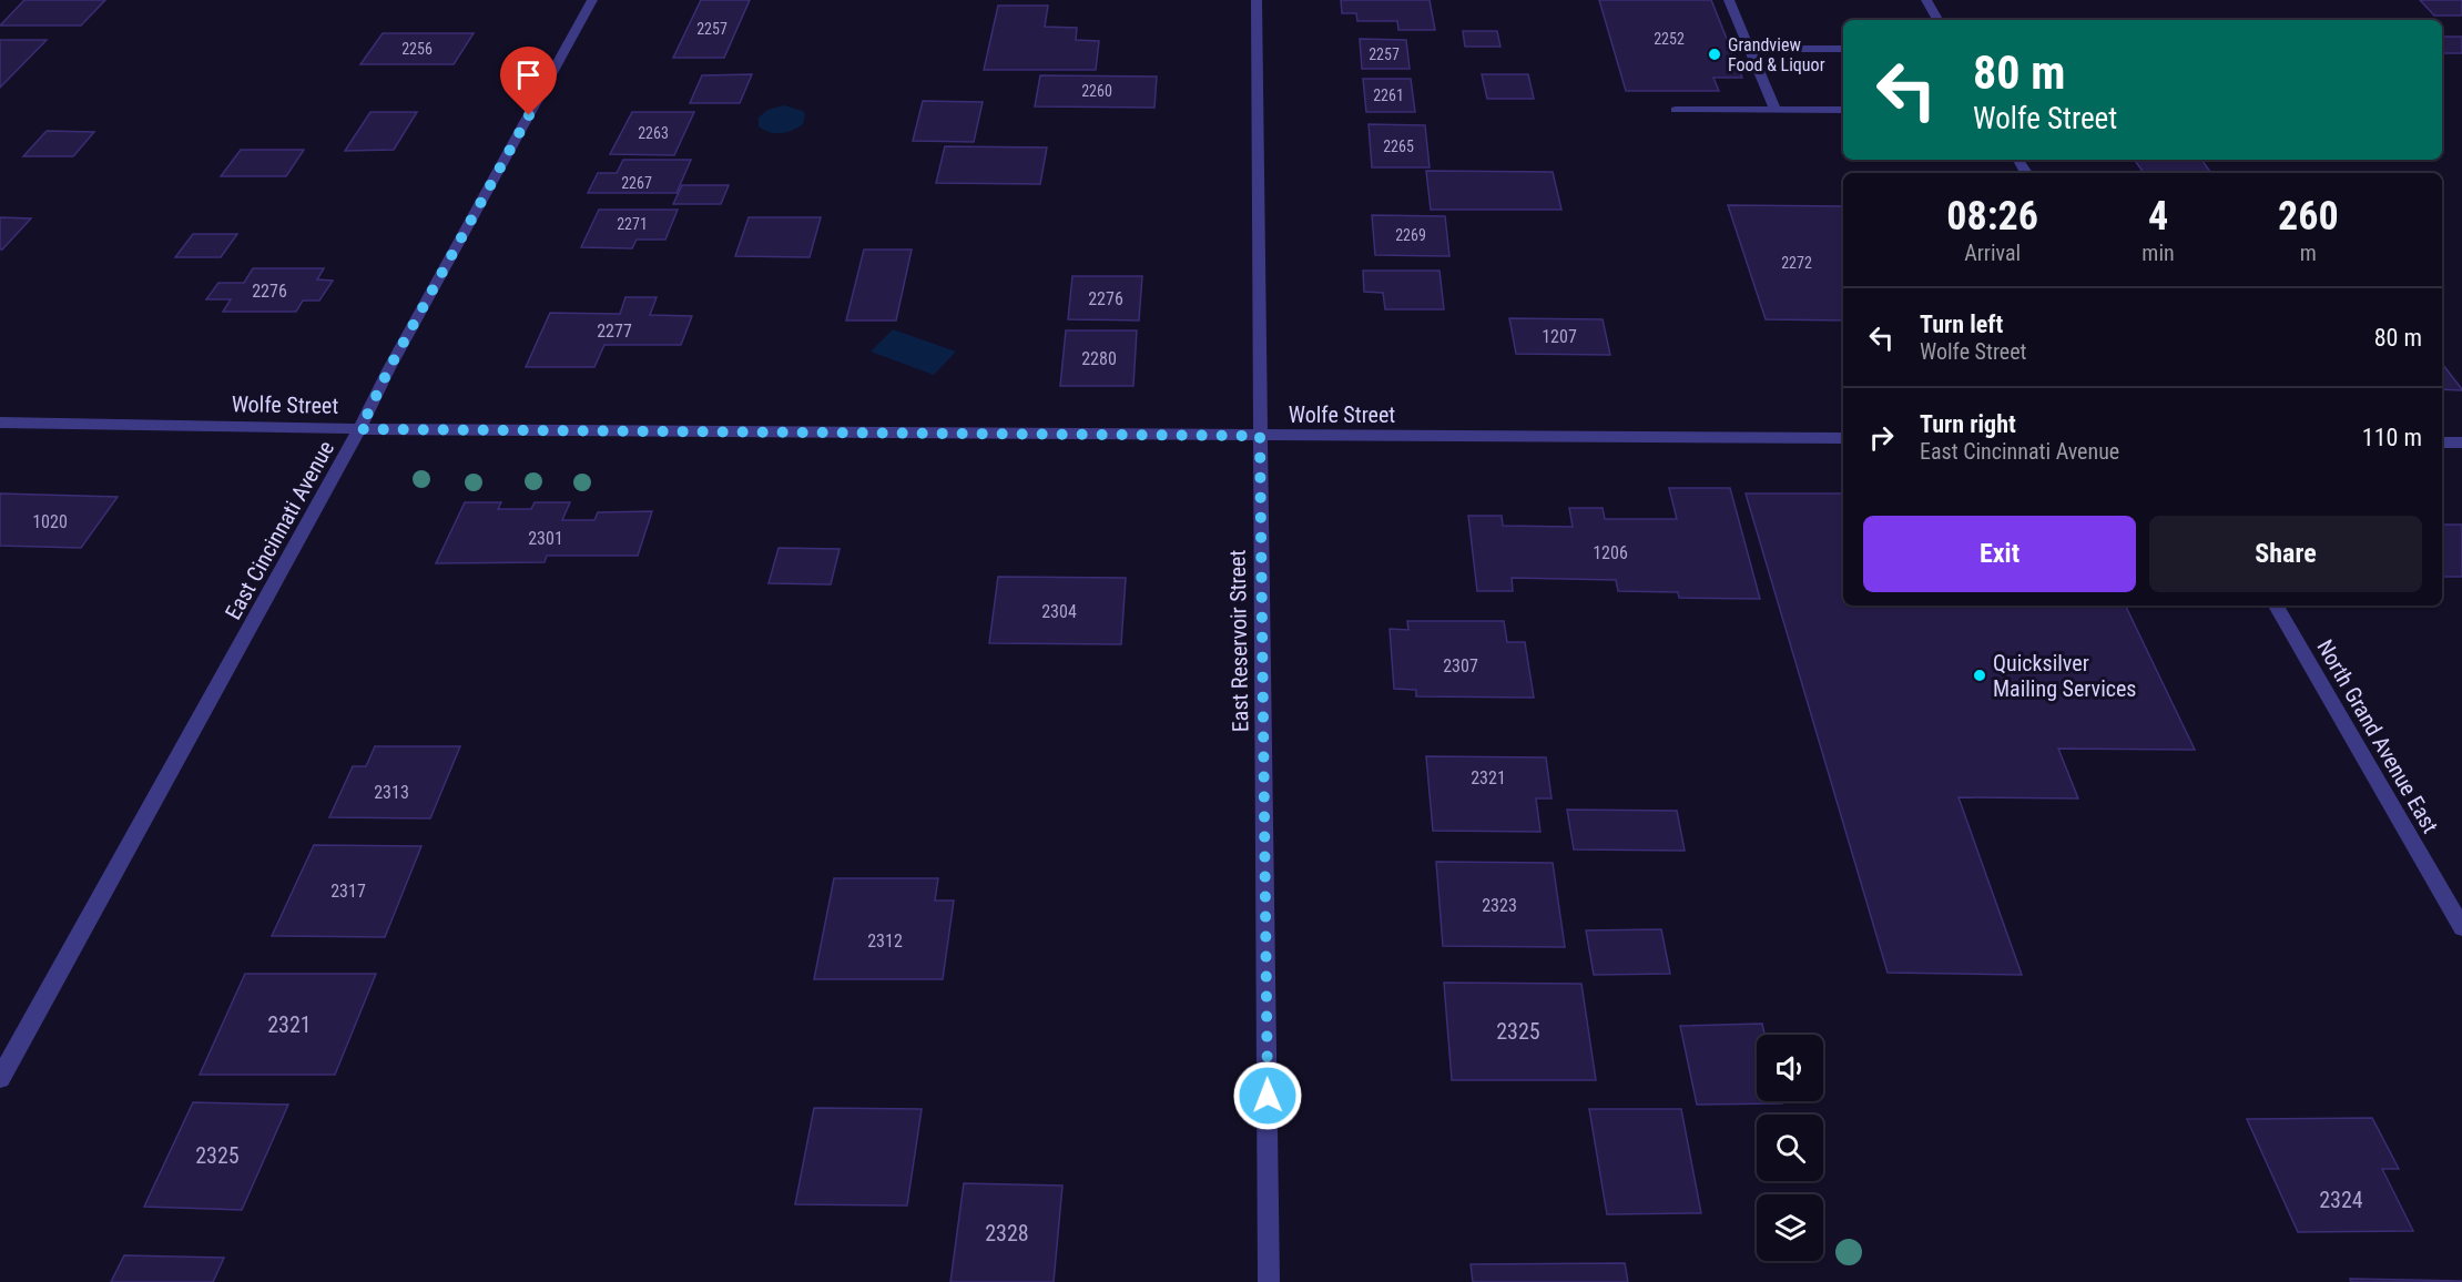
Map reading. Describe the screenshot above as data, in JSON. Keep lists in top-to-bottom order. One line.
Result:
{"streets":{"street":["Wolfe Street","East Cincinnati Avenue","East Reservoir Street","North Grand Avenue East"]},"crossings":[["Wolfe Street","East Cincinnati Avenue"],["Wolfe Street","East Reservoir Street"]],"places":["Grandview Food & Liquor","Quicksilver Mailing Services"],"house_numbers":["2257","2252","2256","2257","2260","2261","2263","2265","2267","2271","2269","2272","2276","2276","2277","1207","2280","1020","2301","1206","2304","2307","2321","2313","2317","2323","2312","2321","2325","2325","2324","2328"],"page":{"turn":["80 m","Wolfe Street"],"eta":["08:26","Arrival","4","min","260","m"],"list":[{"name":"Turn left","note":"Wolfe Street","value":"80 m"},{"name":"Turn right","note":"East Cincinnati Avenue","value":"110 m"}],"buttons":["Exit","Share"]}}
